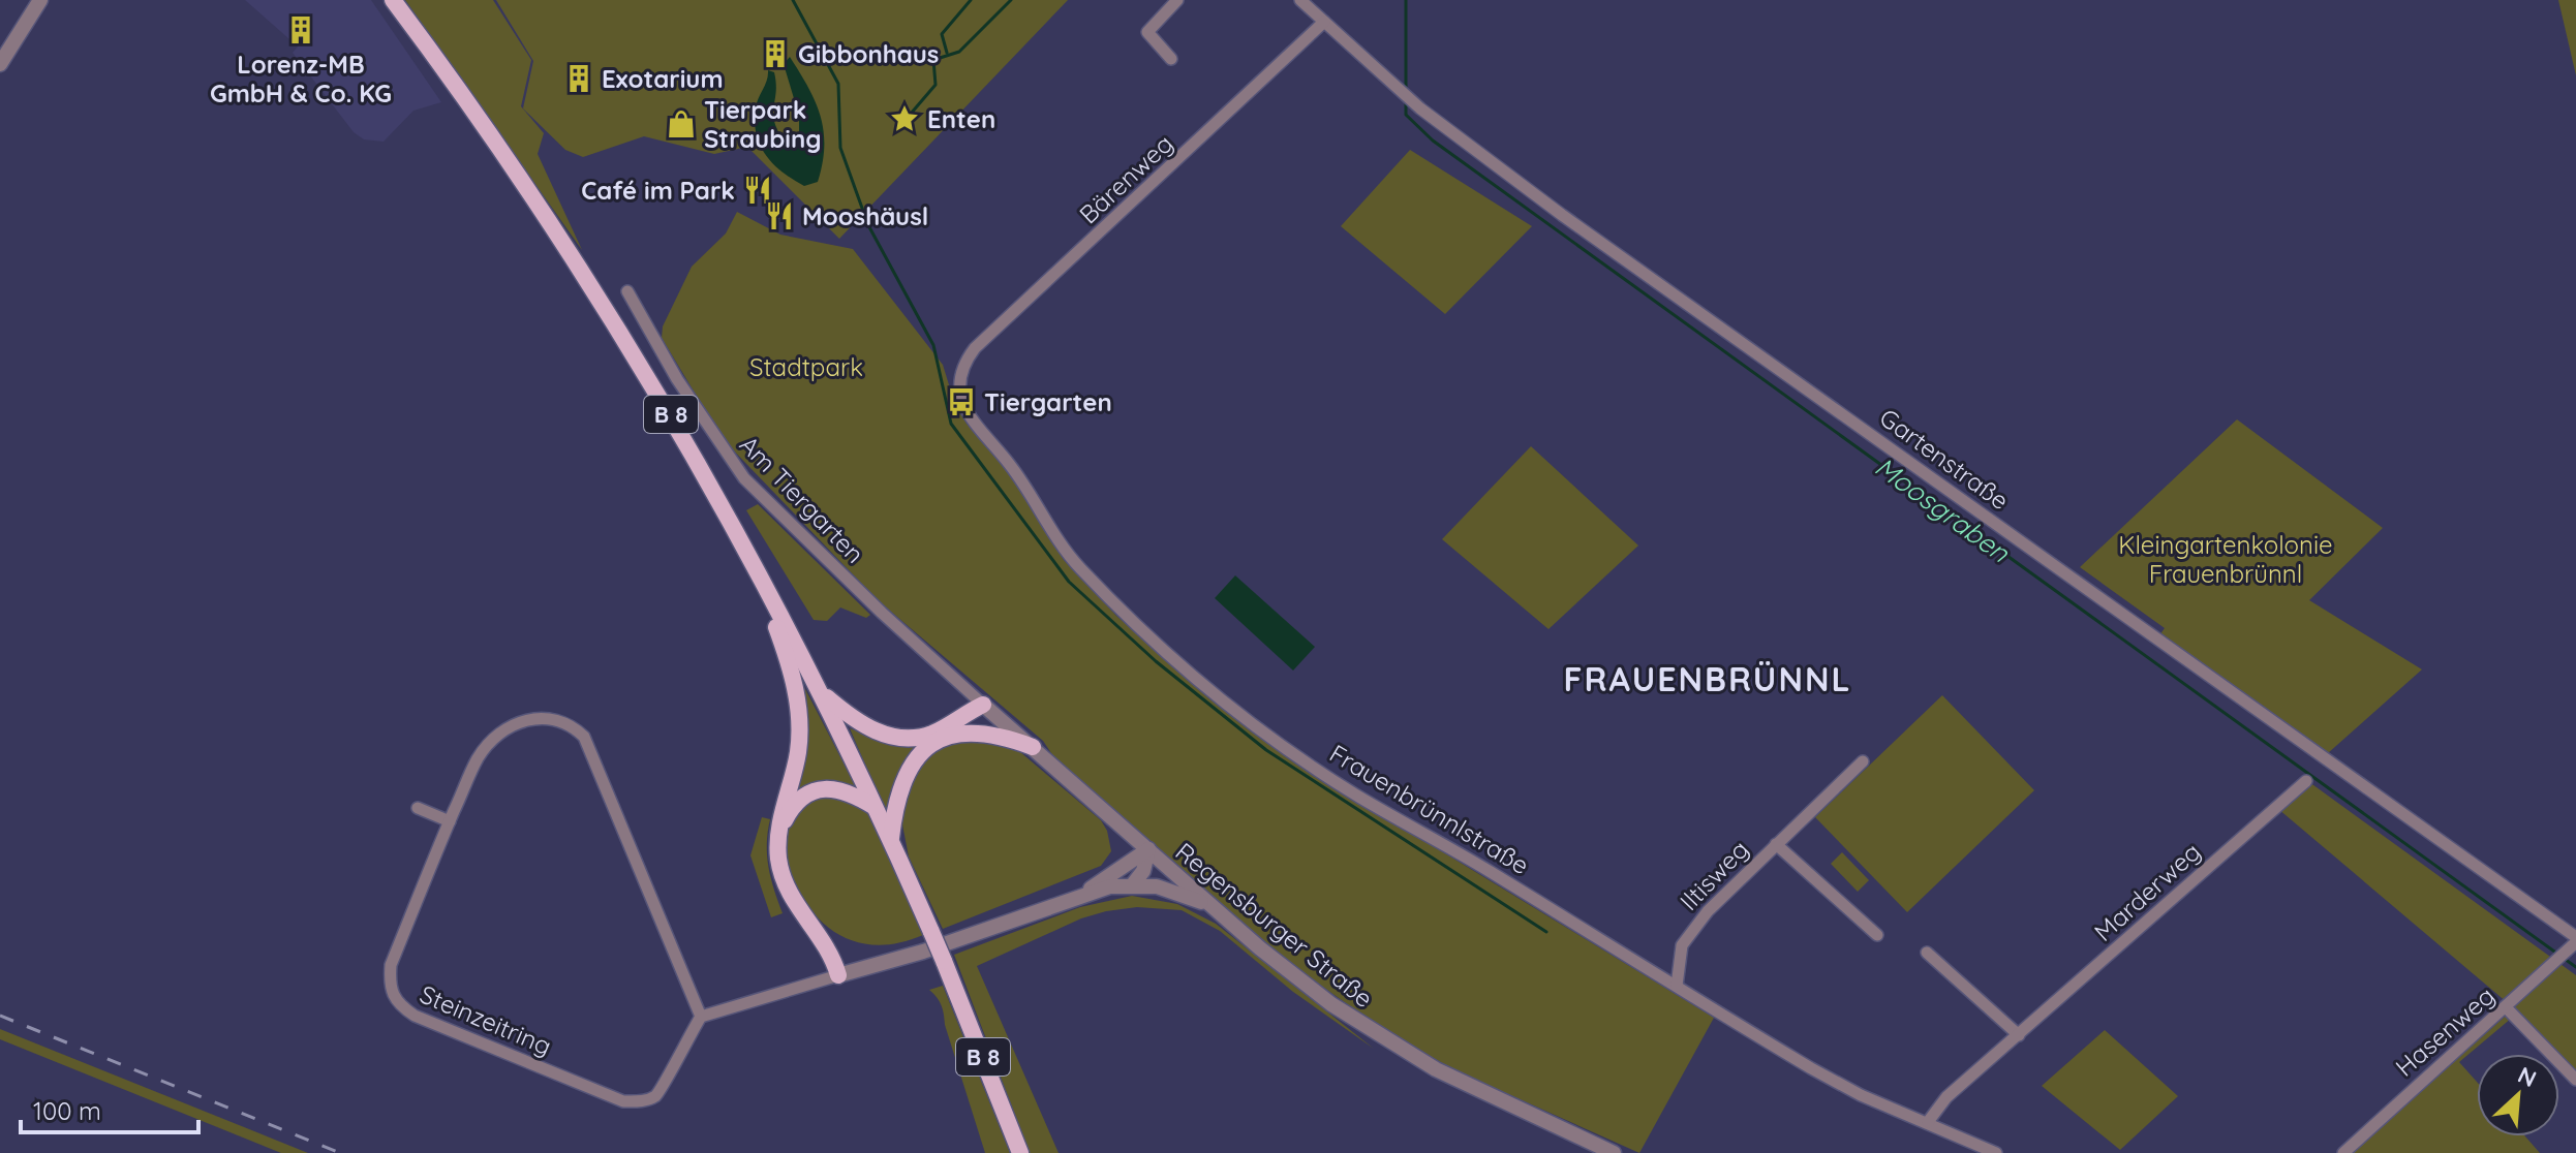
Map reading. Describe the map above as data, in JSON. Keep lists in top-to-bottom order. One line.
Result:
{"streets":{"main road":["B 8"],"street":["Bärenweg","Gartenstraße","Am Tiergarten","Frauenbrünnlstraße","Iltisweg","Marderweg","Regensburger Straße","Steinzeitring","Hasenweg"]},"crossings":[["Bärenweg","Gartenstraße"],["Bärenweg","Frauenbrünnlstraße"],["Gartenstraße","Hasenweg"],["Am Tiergarten","Regensburger Straße"],["Frauenbrünnlstraße","Iltisweg"],["Frauenbrünnlstraße","Marderweg"]],"districts":["FRAUENBRÜNNL"],"water":["Moosgraben"],"parks":["Stadtpark","Kleingartenkolonie Frauenbrünnl"],"places":{"building":["Lorenz-MB GmbH & Co. KG","Gibbonhaus","Exotarium"],"place":["Enten"],"shop":["Tierpark Straubing"],"restaurant":["Café im Park","Mooshäusl"],"bus stop":["Tiergarten"]},"scale_bar":"100 m","north":"top right"}
